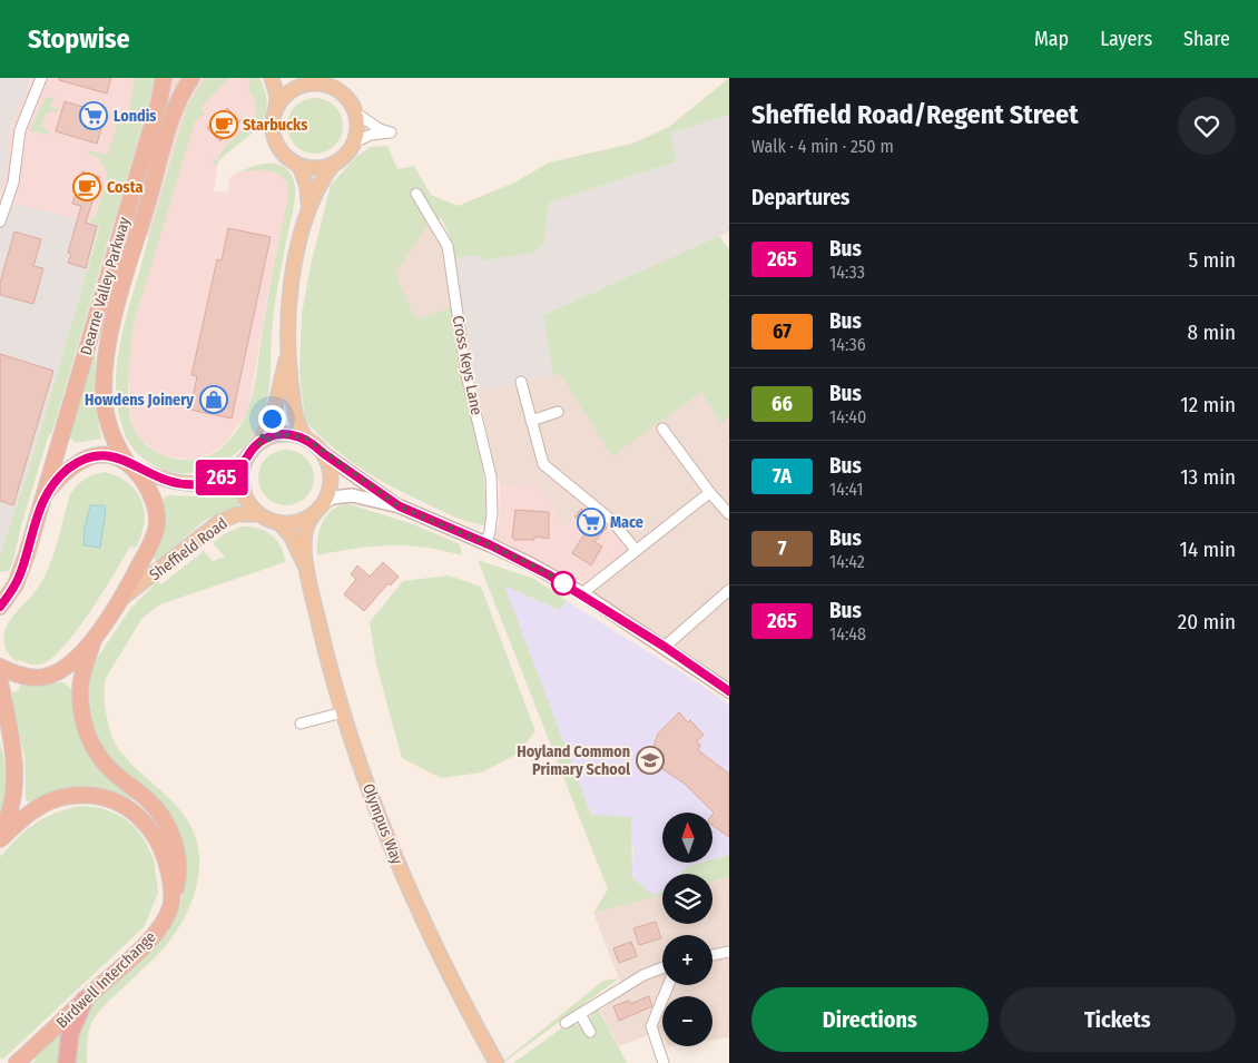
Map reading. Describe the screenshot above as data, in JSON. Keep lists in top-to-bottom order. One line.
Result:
{"streets":{"highway":["Dearne Valley Parkway","Birdwell Interchange"],"main road":["Sheffield Road","Olympus Way"],"street":["Cross Keys Lane"]},"crossings":[["Dearne Valley Parkway","Sheffield Road"],["Sheffield Road","Olympus Way"]],"places":{"supermarket":["Londis","Mace"],"cafe":["Starbucks","Costa"],"shop":["Howdens Joinery"],"school or university":["Hoyland Common Primary School"]},"lines":["bus line 265"],"north":"top","page":{"header":"Stopwise","nav":["Map","Layers","Share"],"on_map":"265","heading":[["Sheffield Road/Regent Street","Walk · 4 min · 250 m"],"Departures"],"list":[{"mark":"265","name":"Bus","note":"14:33","value":"5 min"},{"mark":"67","name":"Bus","note":"14:36","value":"8 min"},{"mark":"66","name":"Bus","note":"14:40","value":"12 min"},{"mark":"7A","name":"Bus","note":"14:41","value":"13 min"},{"mark":"7","name":"Bus","note":"14:42","value":"14 min"},{"mark":"265","name":"Bus","note":"14:48","value":"20 min"}],"map_buttons":["+","−"],"buttons":["Directions","Tickets"]}}
